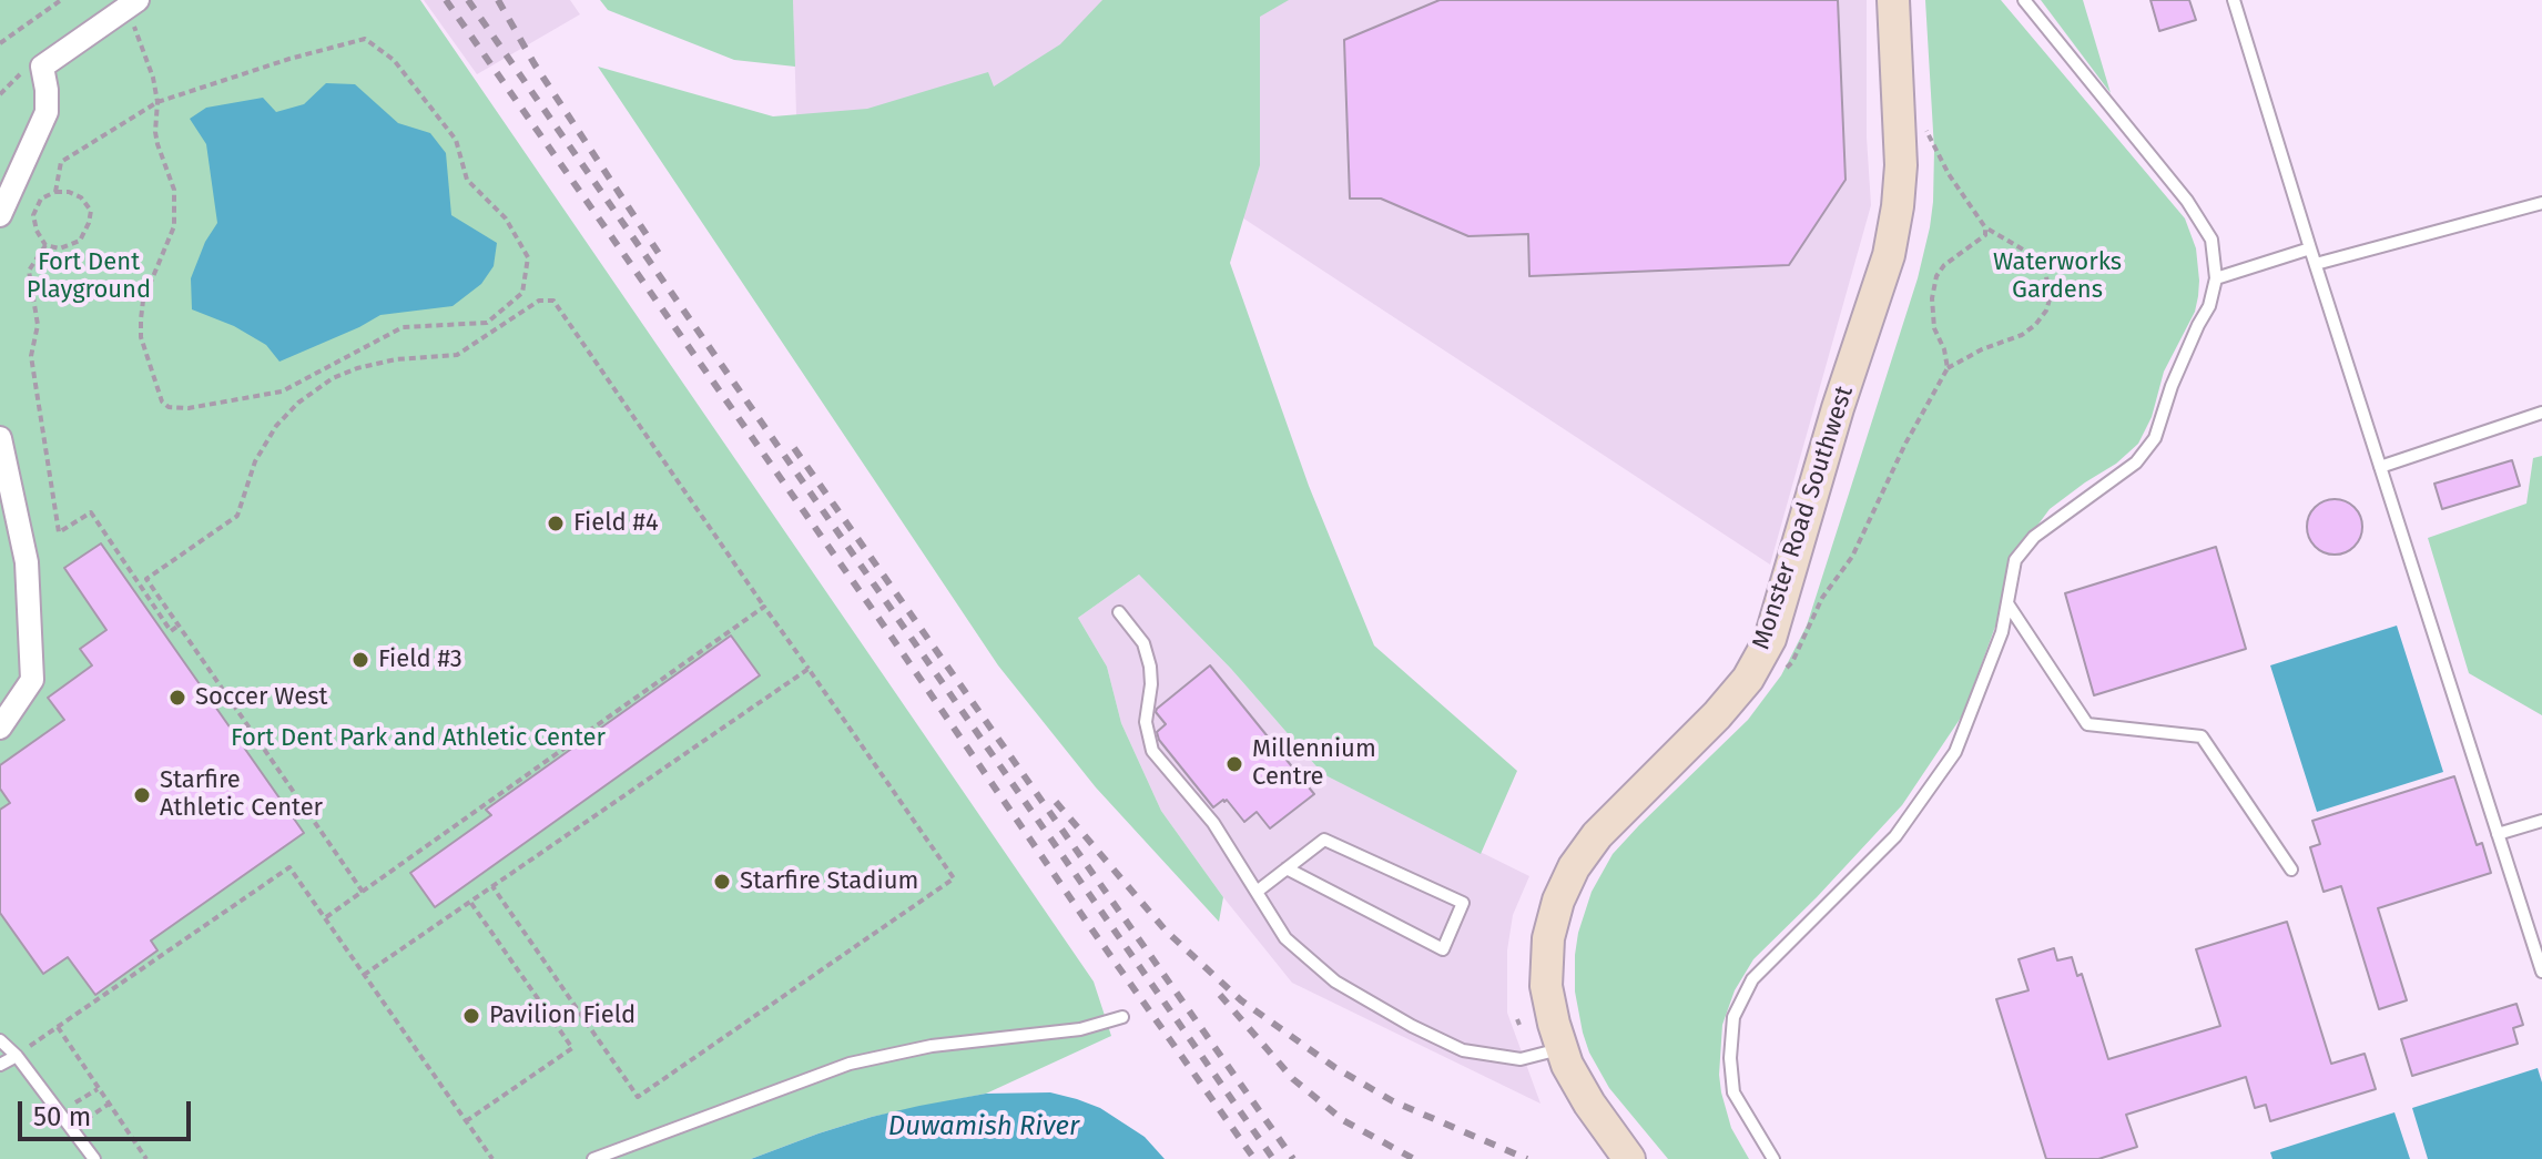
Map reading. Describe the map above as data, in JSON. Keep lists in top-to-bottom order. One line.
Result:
{"streets":{"street":["Monster Road Southwest"]},"water":["Duwamish River"],"parks":["Fort Dent Playground","Waterworks Gardens","Fort Dent Park and Athletic Center"],"places":["Field #4","Field #3","Soccer West","Millennium Centre","Starfire Athletic Center","Starfire Stadium","Pavilion Field"],"scale_bar":"50 m"}
